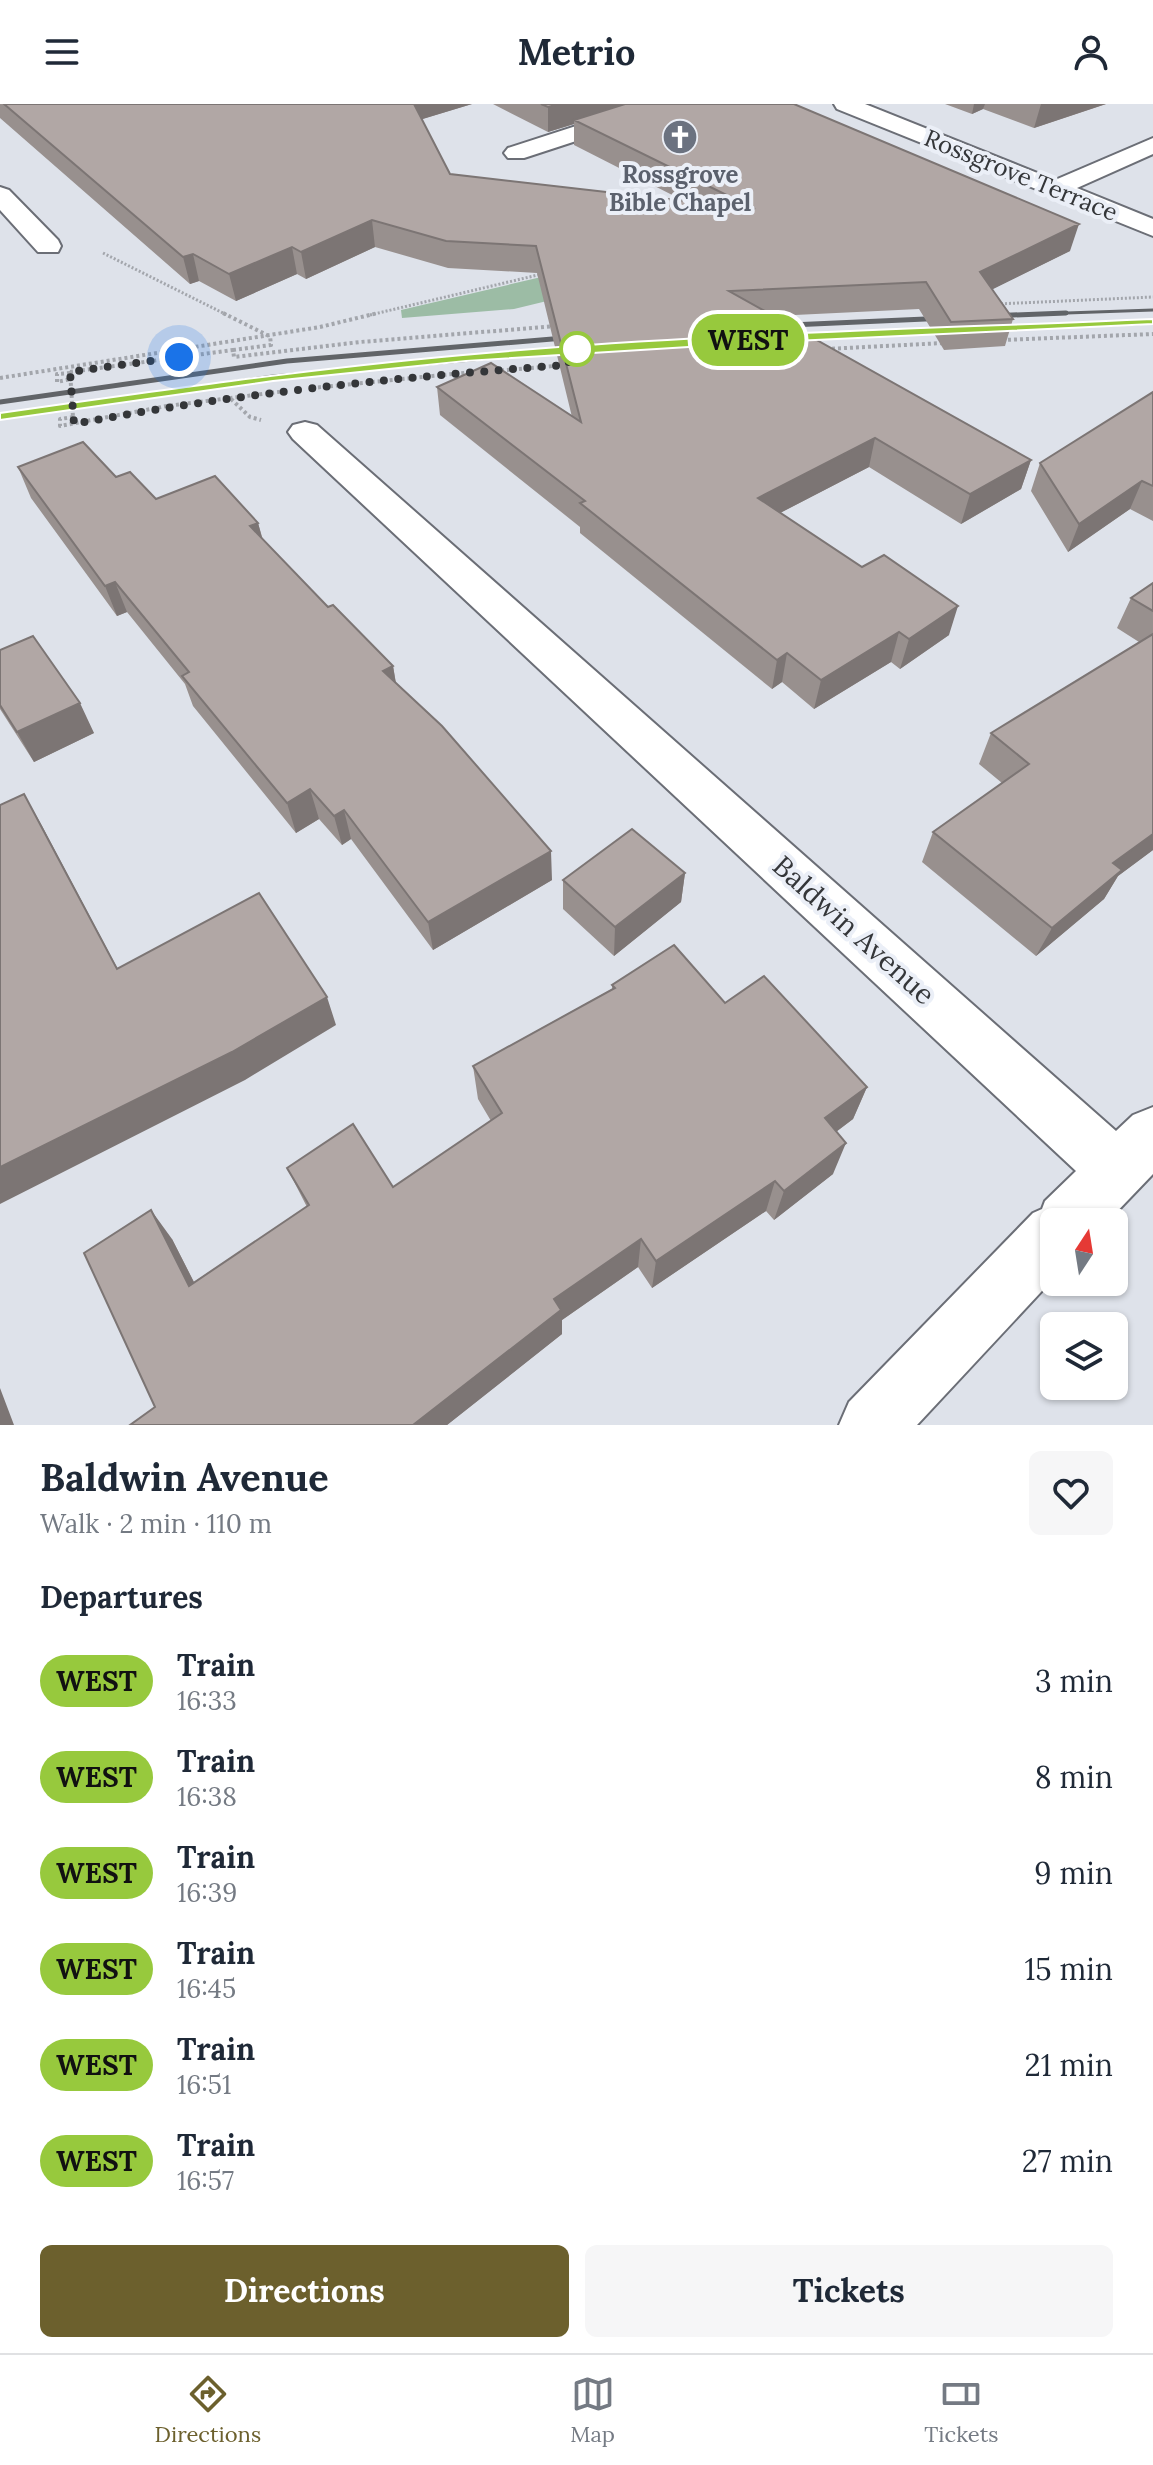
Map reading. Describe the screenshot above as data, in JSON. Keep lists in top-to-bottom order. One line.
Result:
{"streets":{"street":["Rossgrove Terrace","Baldwin Avenue"]},"places":{"church":["Rossgrove Bible Chapel"]},"north":"top","page":{"header":"Metrio","on_map":"WEST","heading":[["Baldwin Avenue","Walk · 2 min · 110 m"],"Departures"],"list":[{"mark":"WEST","name":"Train","note":"16:33","value":"3 min"},{"mark":"WEST","name":"Train","note":"16:38","value":"8 min"},{"mark":"WEST","name":"Train","note":"16:39","value":"9 min"},{"mark":"WEST","name":"Train","note":"16:45","value":"15 min"},{"mark":"WEST","name":"Train","note":"16:51","value":"21 min"},{"mark":"WEST","name":"Train","note":"16:57","value":"27 min"}],"buttons":["Directions","Tickets"],"tabs":["Directions","Map","Tickets"]}}
